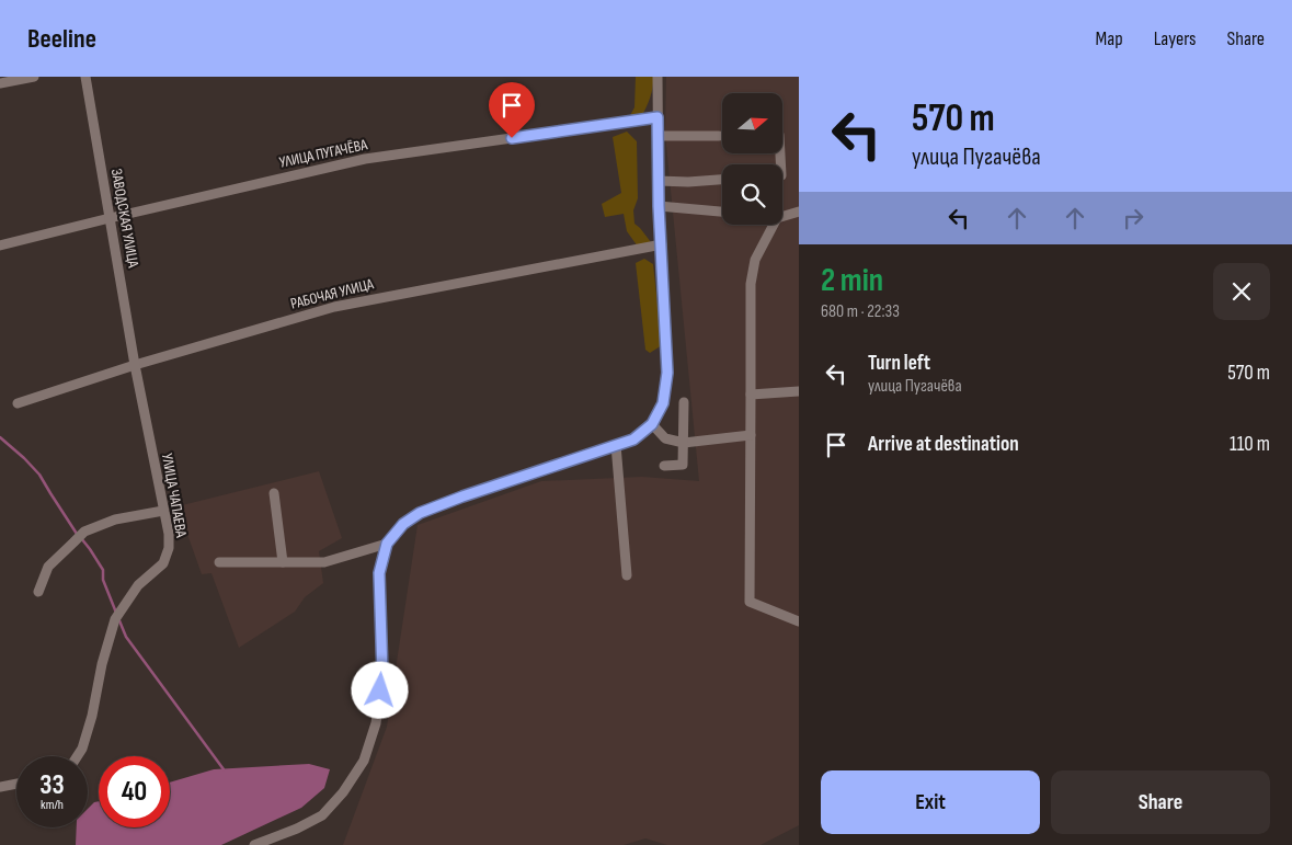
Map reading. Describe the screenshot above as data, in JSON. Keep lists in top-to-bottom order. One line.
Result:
{"streets":{"street":["УЛИЦА ПУГАЧЁВА","ЗАВОДСКАЯ УЛИЦА","РАБОЧАЯ УЛИЦА","УЛИЦА ЧАПАЕВА"]},"crossings":[["УЛИЦА ПУГАЧЁВА","ЗАВОДСКАЯ УЛИЦА"],["ЗАВОДСКАЯ УЛИЦА","РАБОЧАЯ УЛИЦА"],["ЗАВОДСКАЯ УЛИЦА","УЛИЦА ЧАПАЕВА"],["РАБОЧАЯ УЛИЦА","УЛИЦА ЧАПАЕВА"]],"north":"right","page":{"header":"Beeline","nav":["Map","Layers","Share"],"turn":["570 m","улица Пугачёва"],"heading":["2 min","680 m · 22:33"],"list":[{"name":"Turn left","note":"улица Пугачёва","value":"570 m"},{"name":"Arrive at destination","value":"110 m"}],"speed":"33 km/h","limit":"40","buttons":["Exit","Share"]}}
